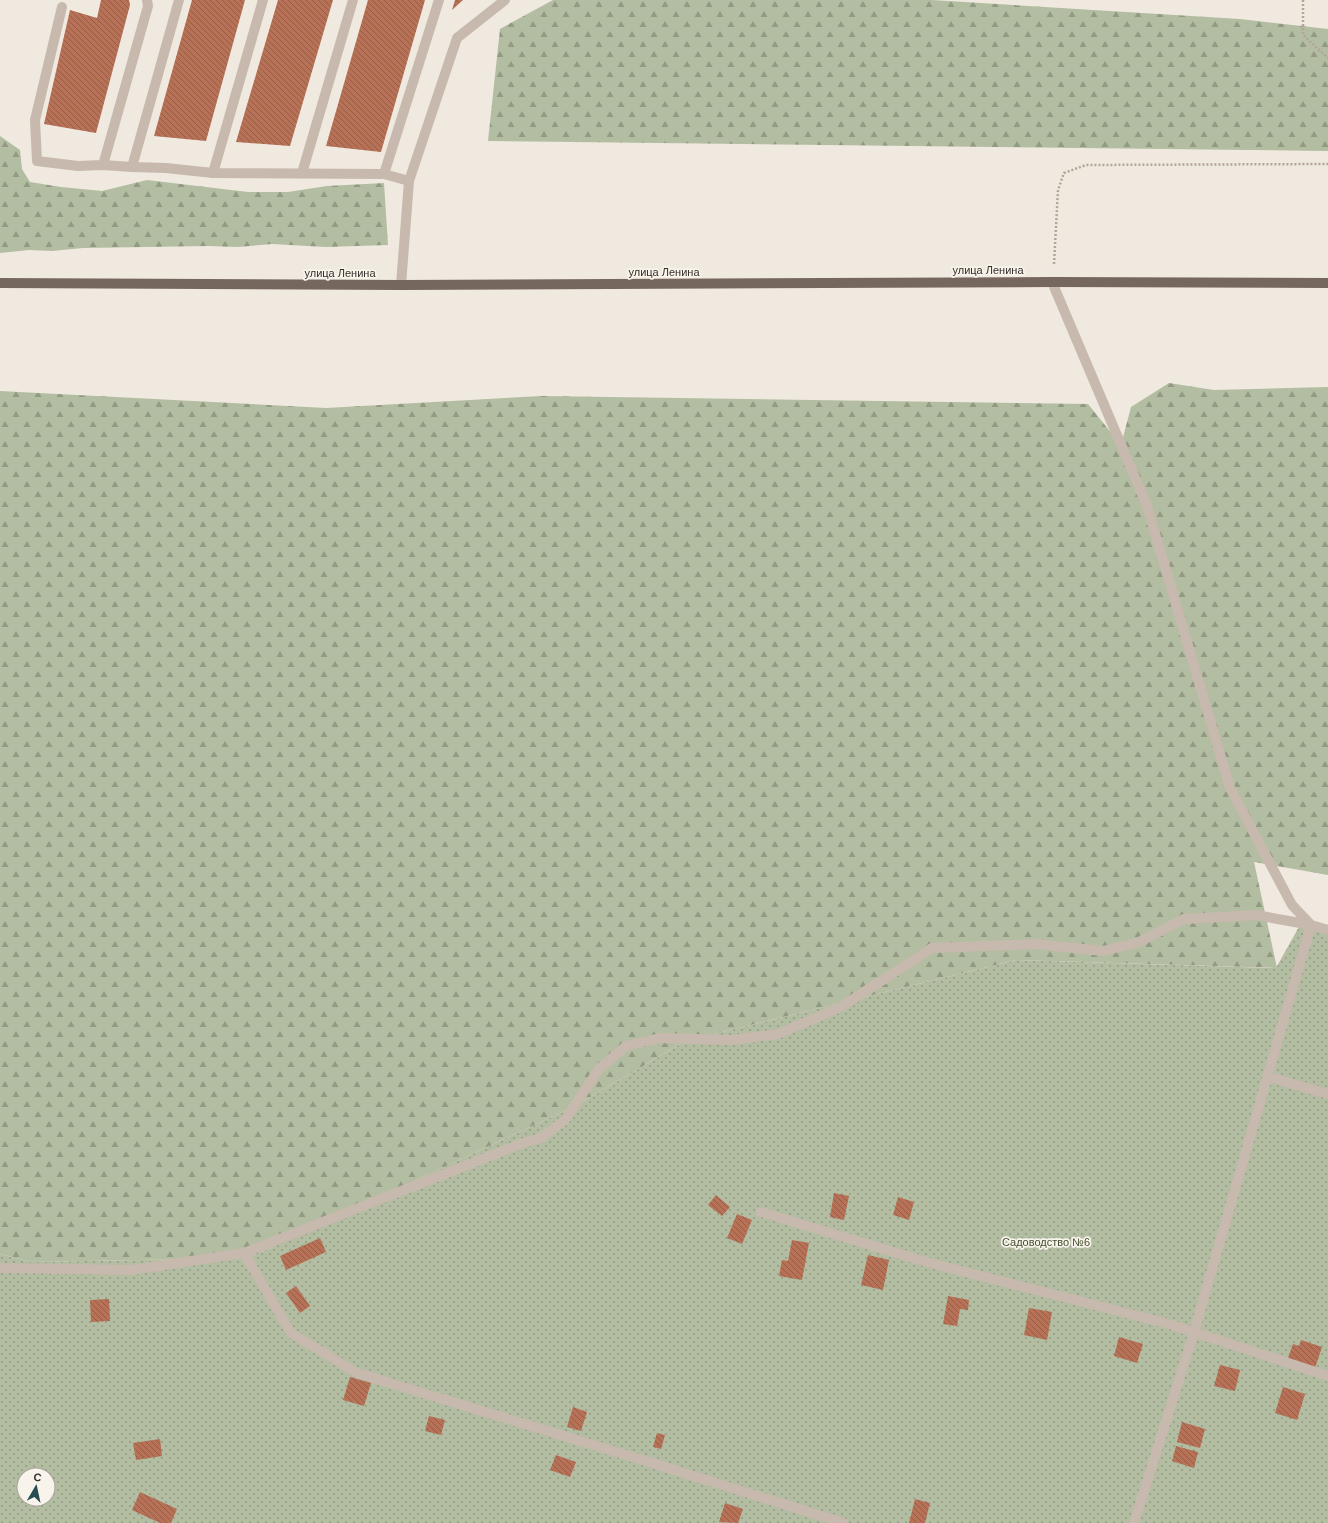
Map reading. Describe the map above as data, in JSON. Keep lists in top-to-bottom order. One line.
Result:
{"streets":{"main road":["улица Ленина"]},"parks":["Садоводство №6"],"north":"top"}
